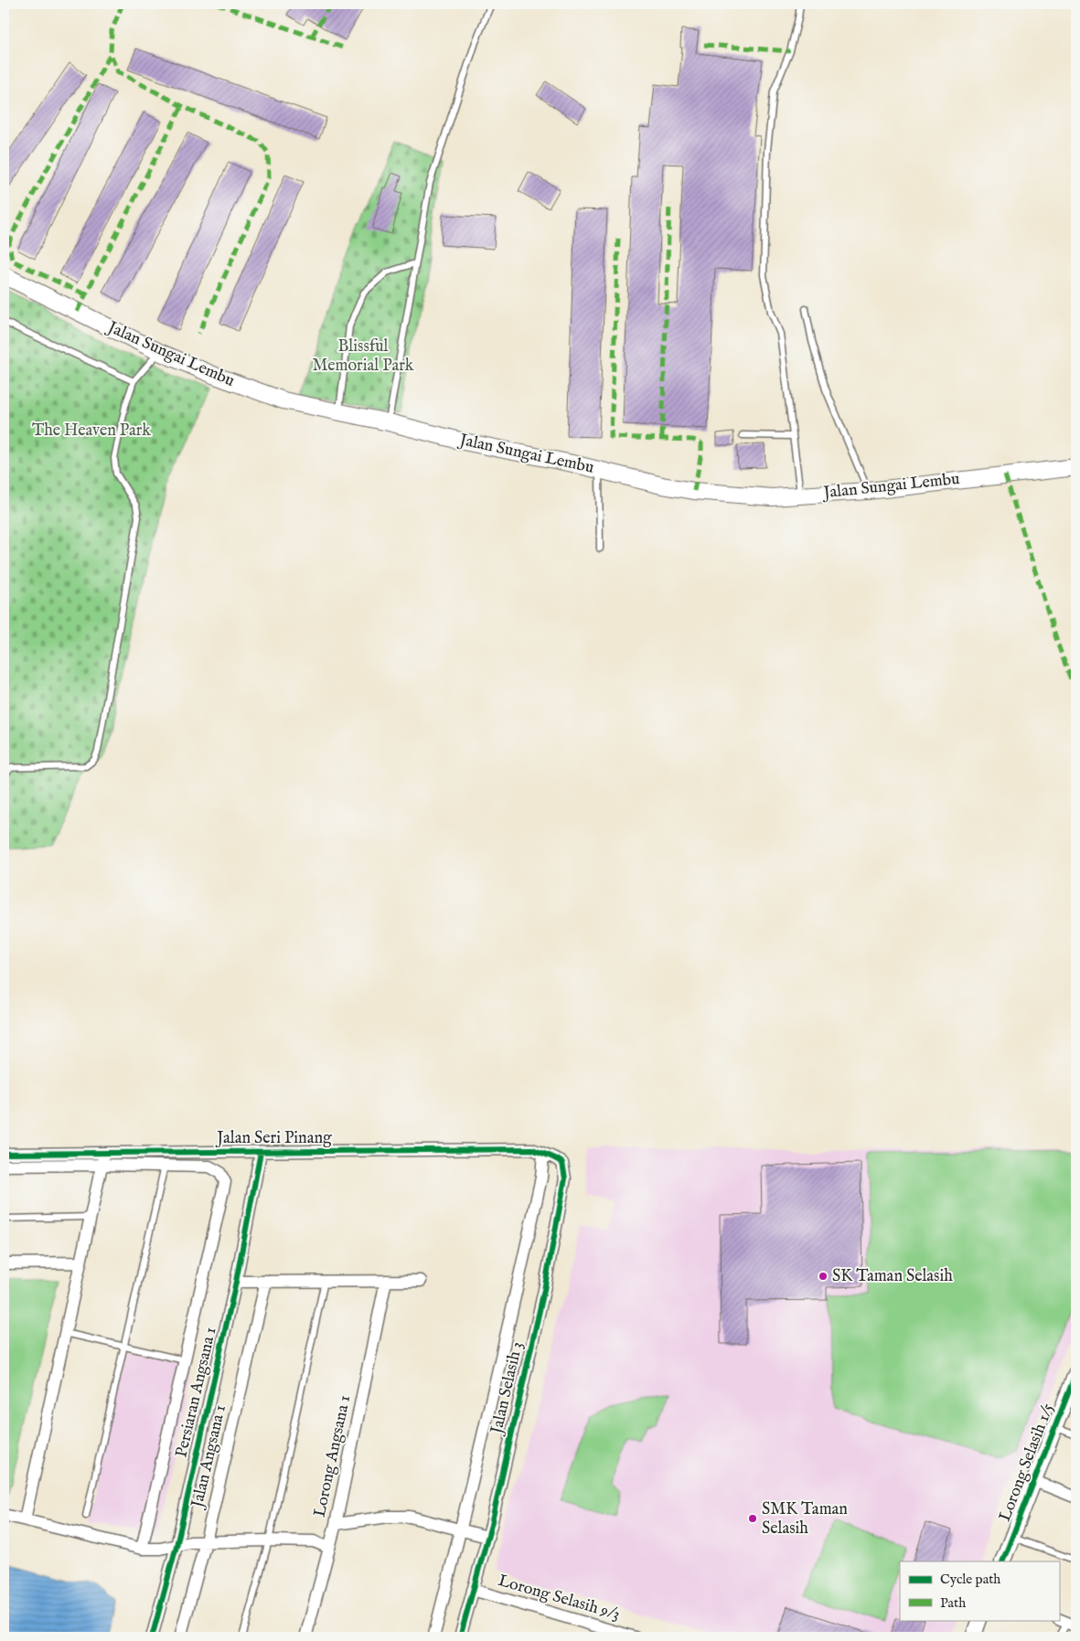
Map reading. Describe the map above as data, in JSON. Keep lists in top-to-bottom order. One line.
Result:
{"streets":{"main road":["Jalan Sungai Lembu"],"street":["Jalan Seri Pinang","Jalan Selasih 3","Persiaran Angsana 1","Jalan Angsana 1","Lorong Angsana 1","Lorong Selasih 1/5","Lorong Selasih 9/3"]},"crossings":[["Jalan Seri Pinang","Jalan Selasih 3"],["Jalan Seri Pinang","Persiaran Angsana 1"],["Jalan Selasih 3","Lorong Selasih 9/3"]],"parks":["Blissful Memorial Park","The Heaven Park"],"places":["SK Taman Selasih","SMK Taman Selasih"],"legend":["Cycle path","Path"]}
